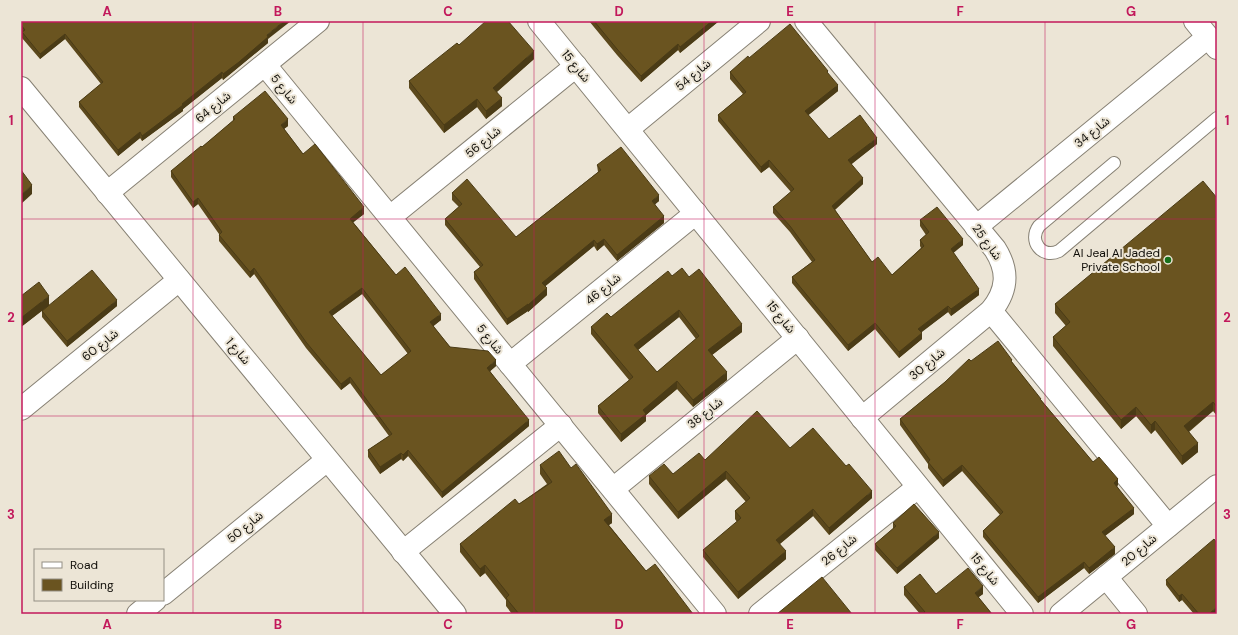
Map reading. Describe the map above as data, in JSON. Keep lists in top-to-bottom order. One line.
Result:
{"streets":{"street":["شارع 15","شارع 54","شارع 5","شارع 64","شارع 34","شارع 56","شارع 25","شارع 46","شارع 60","شارع 1","شارع 30","شارع 38","شارع 50","شارع 26","شارع 20"]},"crossings":[["شارع 15","شارع 54"],["شارع 15","شارع 56"],["شارع 15","شارع 46"],["شارع 15","شارع 30"],["شارع 15","شارع 38"],["شارع 15","شارع 26"],["شارع 5","شارع 64"],["شارع 5","شارع 56"],["شارع 5","شارع 46"],["شارع 5","شارع 38"],["شارع 64","شارع 1"],["شارع 34","شارع 25"],["شارع 25","شارع 30"],["شارع 60","شارع 1"],["شارع 1","شارع 50"]],"places":["Al Jeal Al Jaded Private School"],"legend":["Road","Building"],"grid":{"columns":["A","B","C","D","E","F","G"],"rows":["1","2","3"]}}
